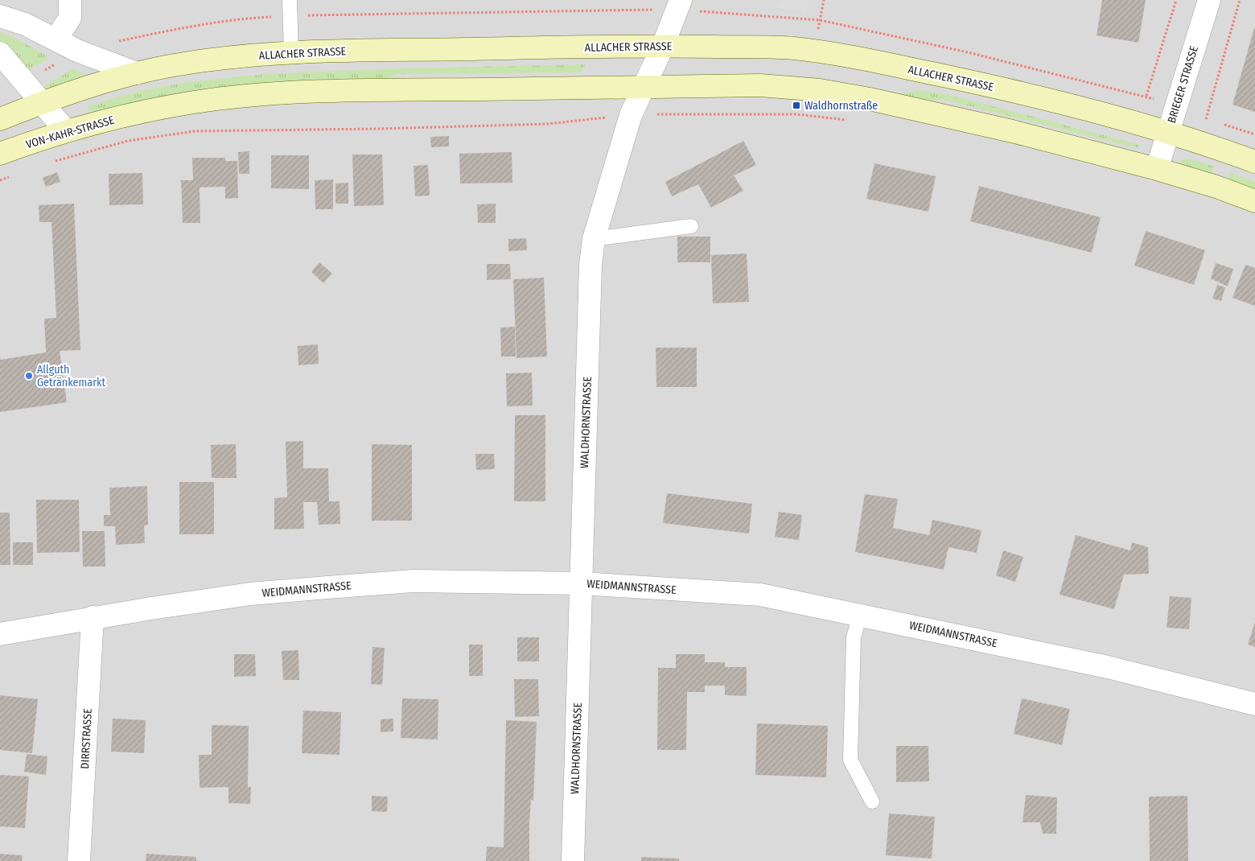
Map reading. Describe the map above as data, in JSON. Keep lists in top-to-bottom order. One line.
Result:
{"streets":{"main road":["ALLACHER STRASSE","VON-KAHR-STRASSE"],"street":["BRIEGER STRASSE","WALDHORNSTRASSE","WEIDMANNSTRASSE","DIRRSTRASSE"]},"crossings":[["ALLACHER STRASSE","BRIEGER STRASSE"],["ALLACHER STRASSE","WALDHORNSTRASSE"],["VON-KAHR-STRASSE","WALDHORNSTRASSE"],["WALDHORNSTRASSE","WEIDMANNSTRASSE"],["WEIDMANNSTRASSE","DIRRSTRASSE"]],"places":{"transit":["Waldhornstraße"],"other":["Allguth Getränkemarkt"]}}
